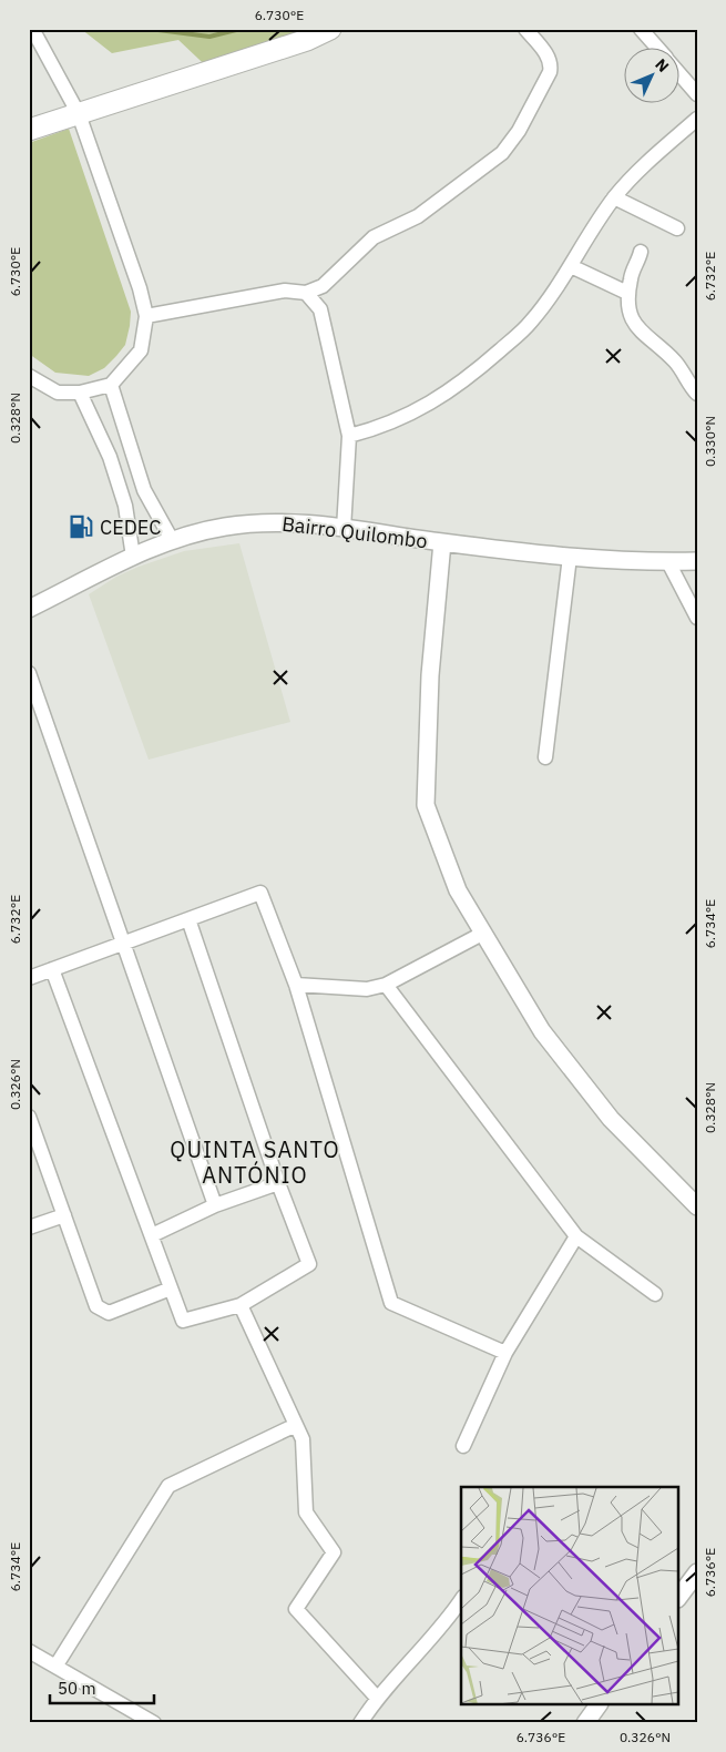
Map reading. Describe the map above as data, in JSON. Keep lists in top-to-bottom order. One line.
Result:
{"streets":{"street":["Bairro Quilombo"]},"districts":["QUINTA SANTO ANTÓNIO"],"places":{"fuel station":["CEDEC"]},"scale_bar":"50 m","north":"top right","coordinates":["6.730°E","6.732°E","0.328°N","0.330°N","6.734°E","0.326°N","6.736°E"]}
